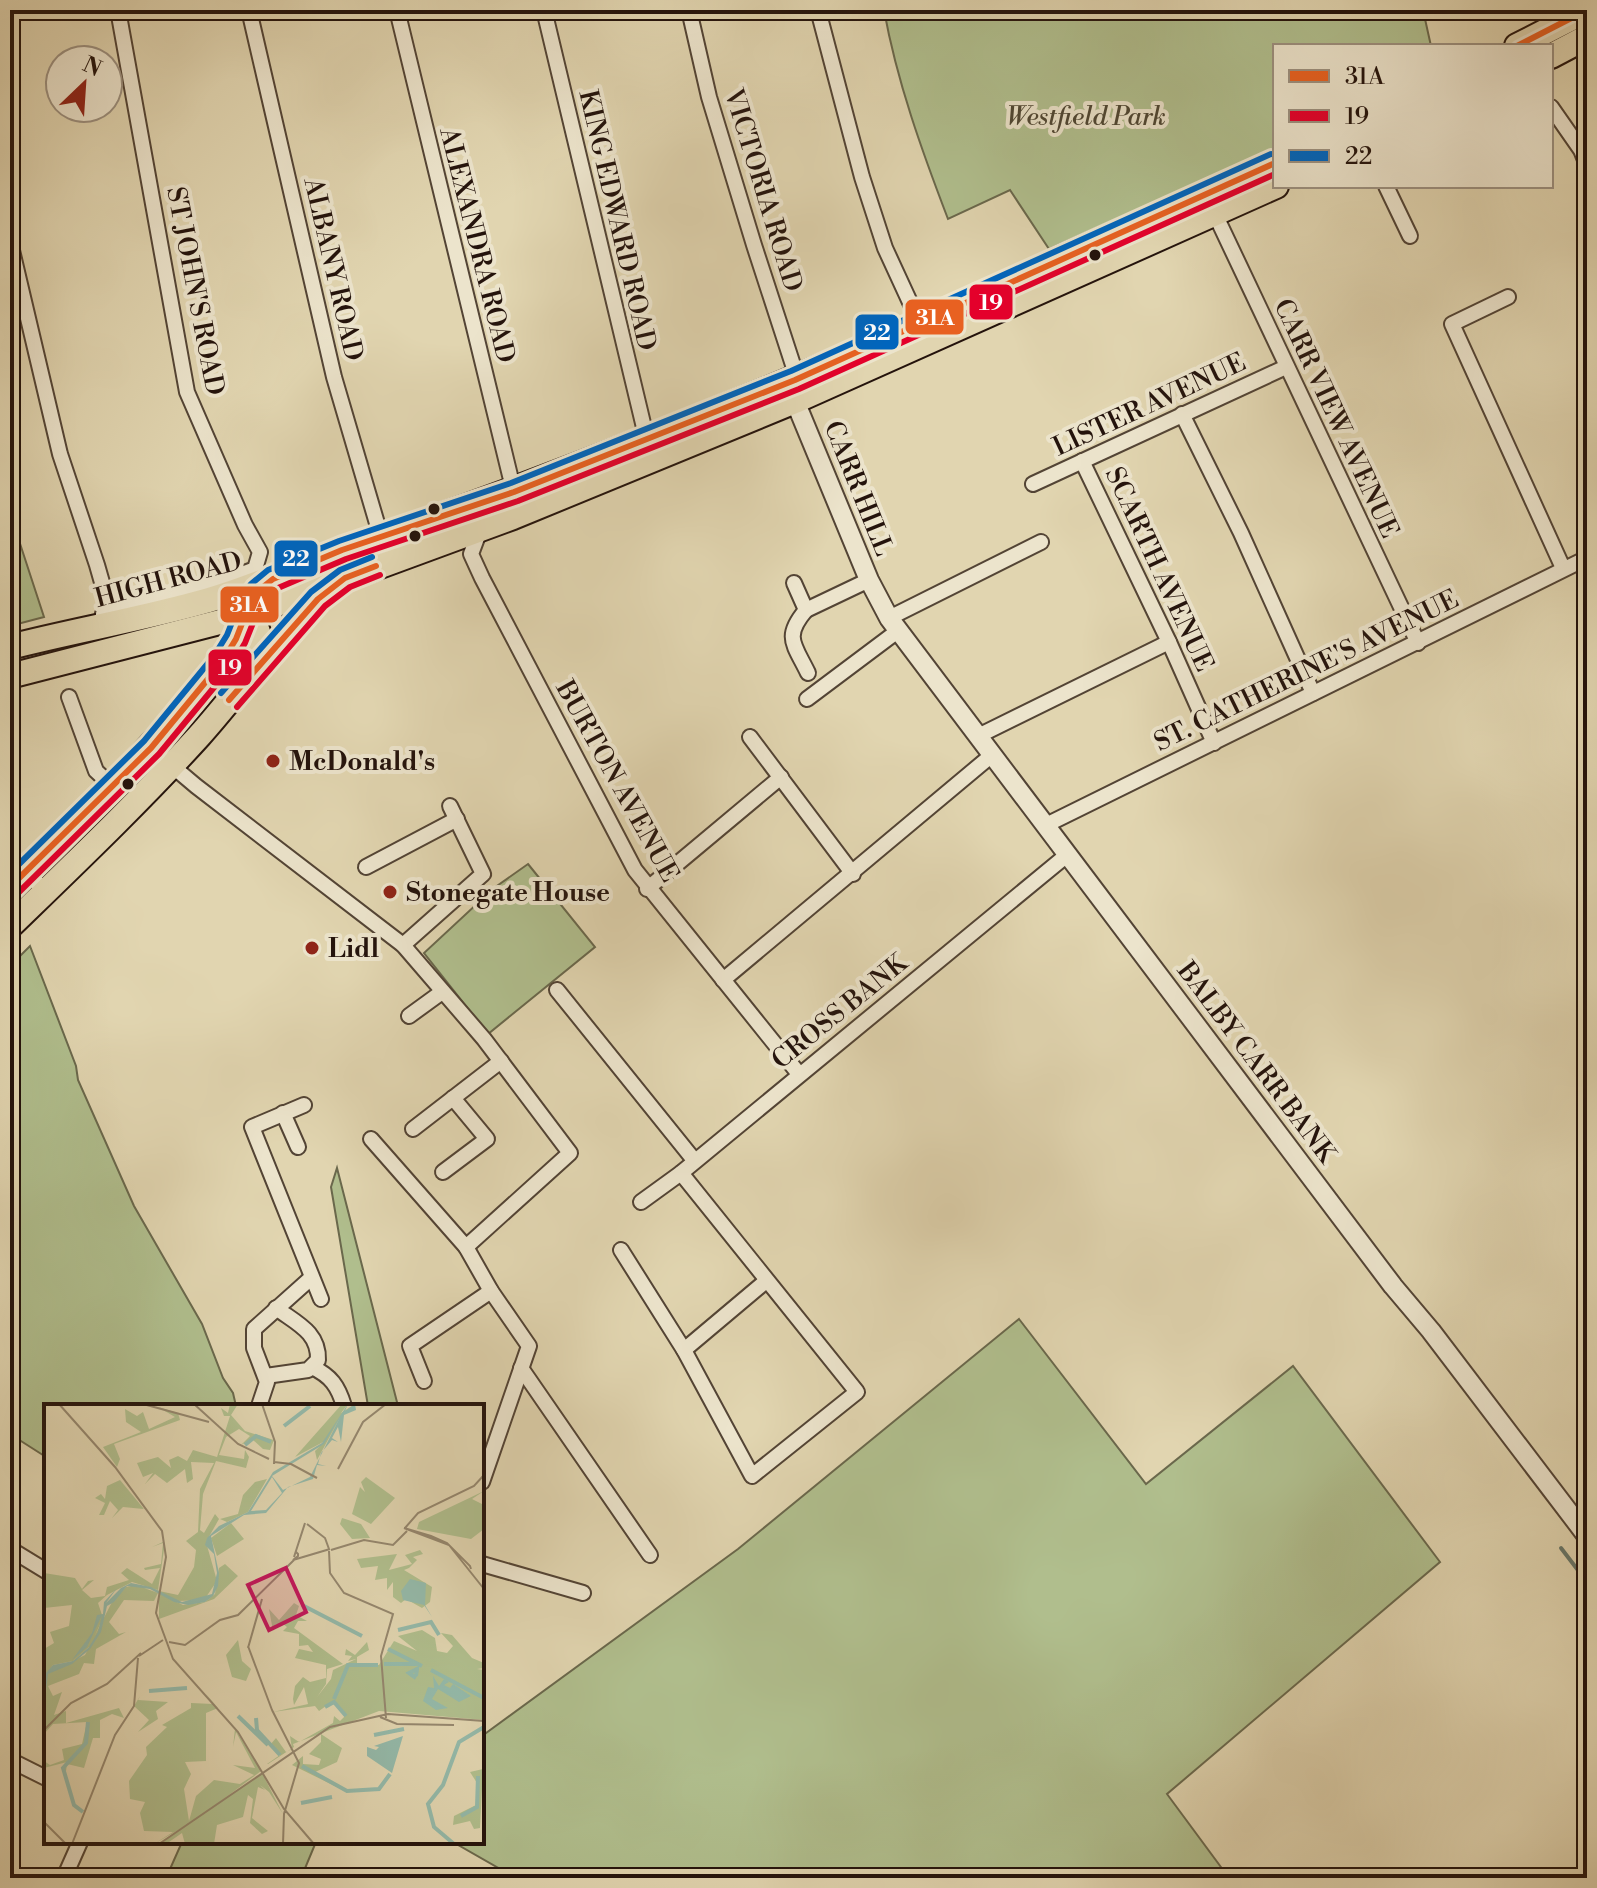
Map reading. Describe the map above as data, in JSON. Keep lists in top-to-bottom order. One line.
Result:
{"streets":{"main road":["HIGH ROAD"],"street":["VICTORIA ROAD","KING EDWARD ROAD","ALEXANDRA ROAD","ALBANY ROAD","ST JOHN'S ROAD","LISTER AVENUE","CARR VIEW AVENUE","CARR HILL","SCARTH AVENUE","ST. CATHERINE'S AVENUE","BURTON AVENUE","CROSS BANK","BALBY CARR BANK"]},"crossings":[["VICTORIA ROAD","CARR HILL"],["VICTORIA ROAD","HIGH ROAD"],["ST JOHN'S ROAD","HIGH ROAD"],["LISTER AVENUE","CARR VIEW AVENUE"],["LISTER AVENUE","SCARTH AVENUE"],["CARR VIEW AVENUE","ST. CATHERINE'S AVENUE"],["CARR HILL","HIGH ROAD"],["CARR HILL","BALBY CARR BANK"],["SCARTH AVENUE","ST. CATHERINE'S AVENUE"],["HIGH ROAD","BURTON AVENUE"],["ST. CATHERINE'S AVENUE","BALBY CARR BANK"],["BURTON AVENUE","CROSS BANK"],["CROSS BANK","BALBY CARR BANK"]],"parks":["Westfield Park"],"places":["McDonald's","Stonegate House","Lidl"],"lines":["transit line 31A","transit line 22","transit line 19"],"legend":["31A","19","22"],"north":"top right"}
